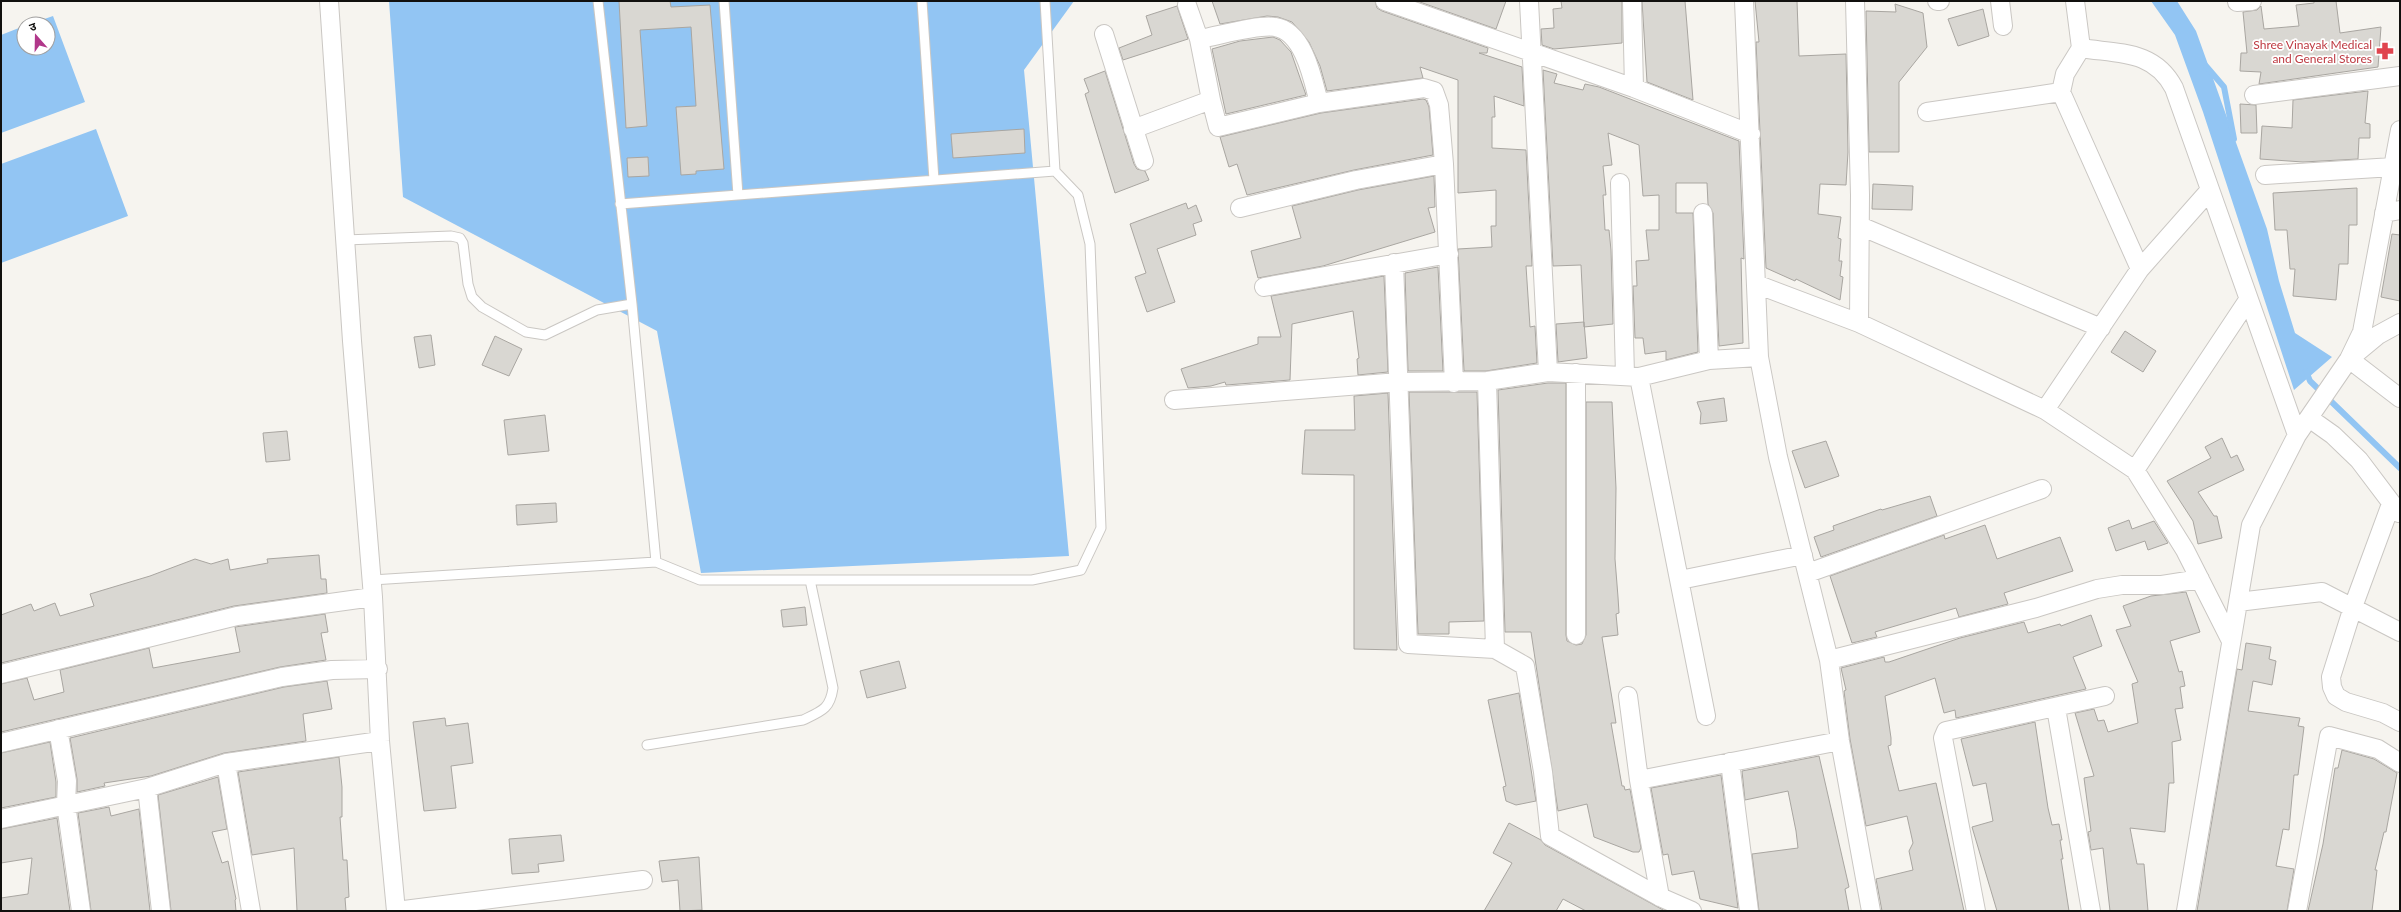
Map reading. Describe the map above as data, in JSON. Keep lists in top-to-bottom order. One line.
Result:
{"places":{"pharmacy":["Shree Vinayak Medical and General Stores"]},"north":"top"}
